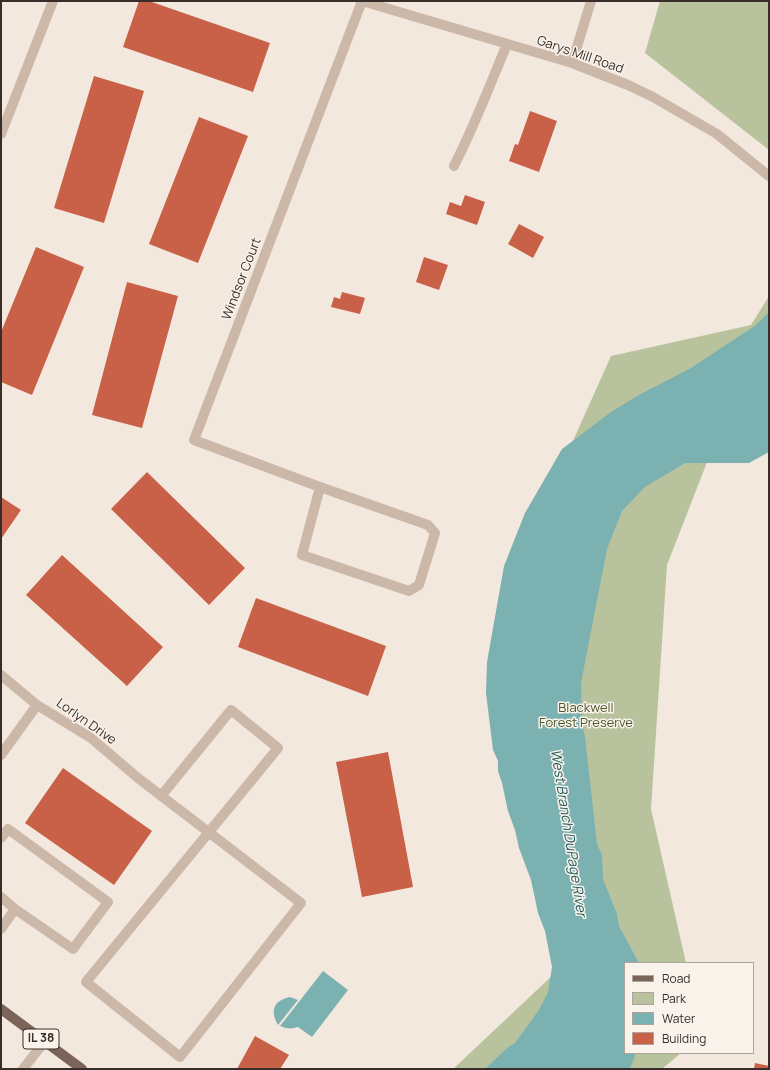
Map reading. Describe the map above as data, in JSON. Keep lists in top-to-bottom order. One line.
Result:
{"streets":{"main road":["IL 38"],"street":["Garys Mill Road","Windsor Court","Lorlyn Drive"]},"crossings":[["Garys Mill Road","Windsor Court"]],"water":["West Branch DuPage River"],"parks":["Blackwell Forest Preserve"],"legend":["Road","Park","Water","Building"]}
